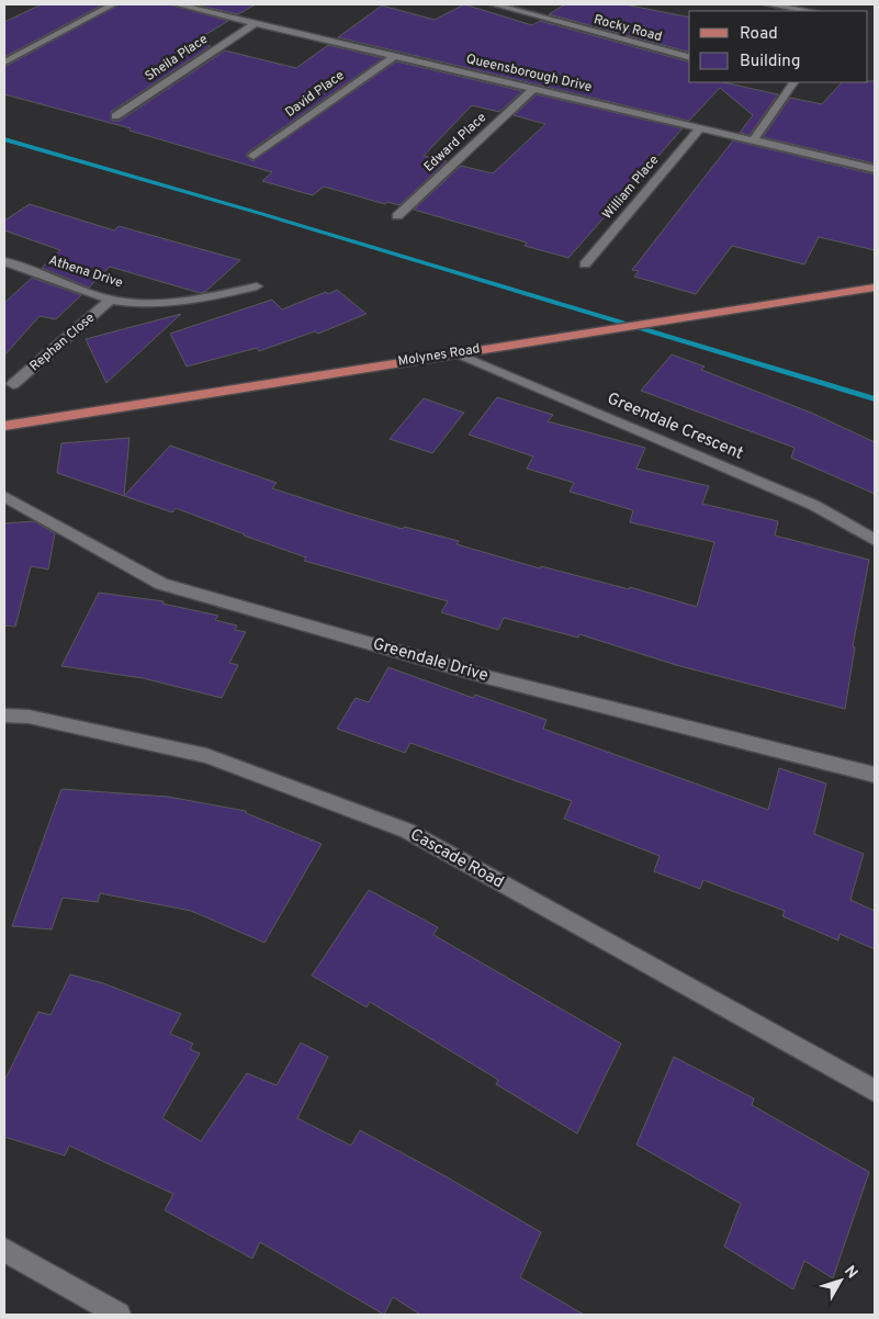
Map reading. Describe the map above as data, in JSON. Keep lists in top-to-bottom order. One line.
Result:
{"streets":{"main road":["Molynes Road"],"street":["Rocky Road","Sheila Place","Queensborough Drive","David Place","Edward Place","William Place","Athena Drive","Rephan Close","Greendale Crescent","Greendale Drive","Cascade Road"]},"crossings":[["Sheila Place","Queensborough Drive"],["Queensborough Drive","David Place"],["Queensborough Drive","Edward Place"],["Queensborough Drive","William Place"],["Athena Drive","Rephan Close"],["Molynes Road","Greendale Crescent"]],"legend":["Road","Building"],"north":"top right"}
